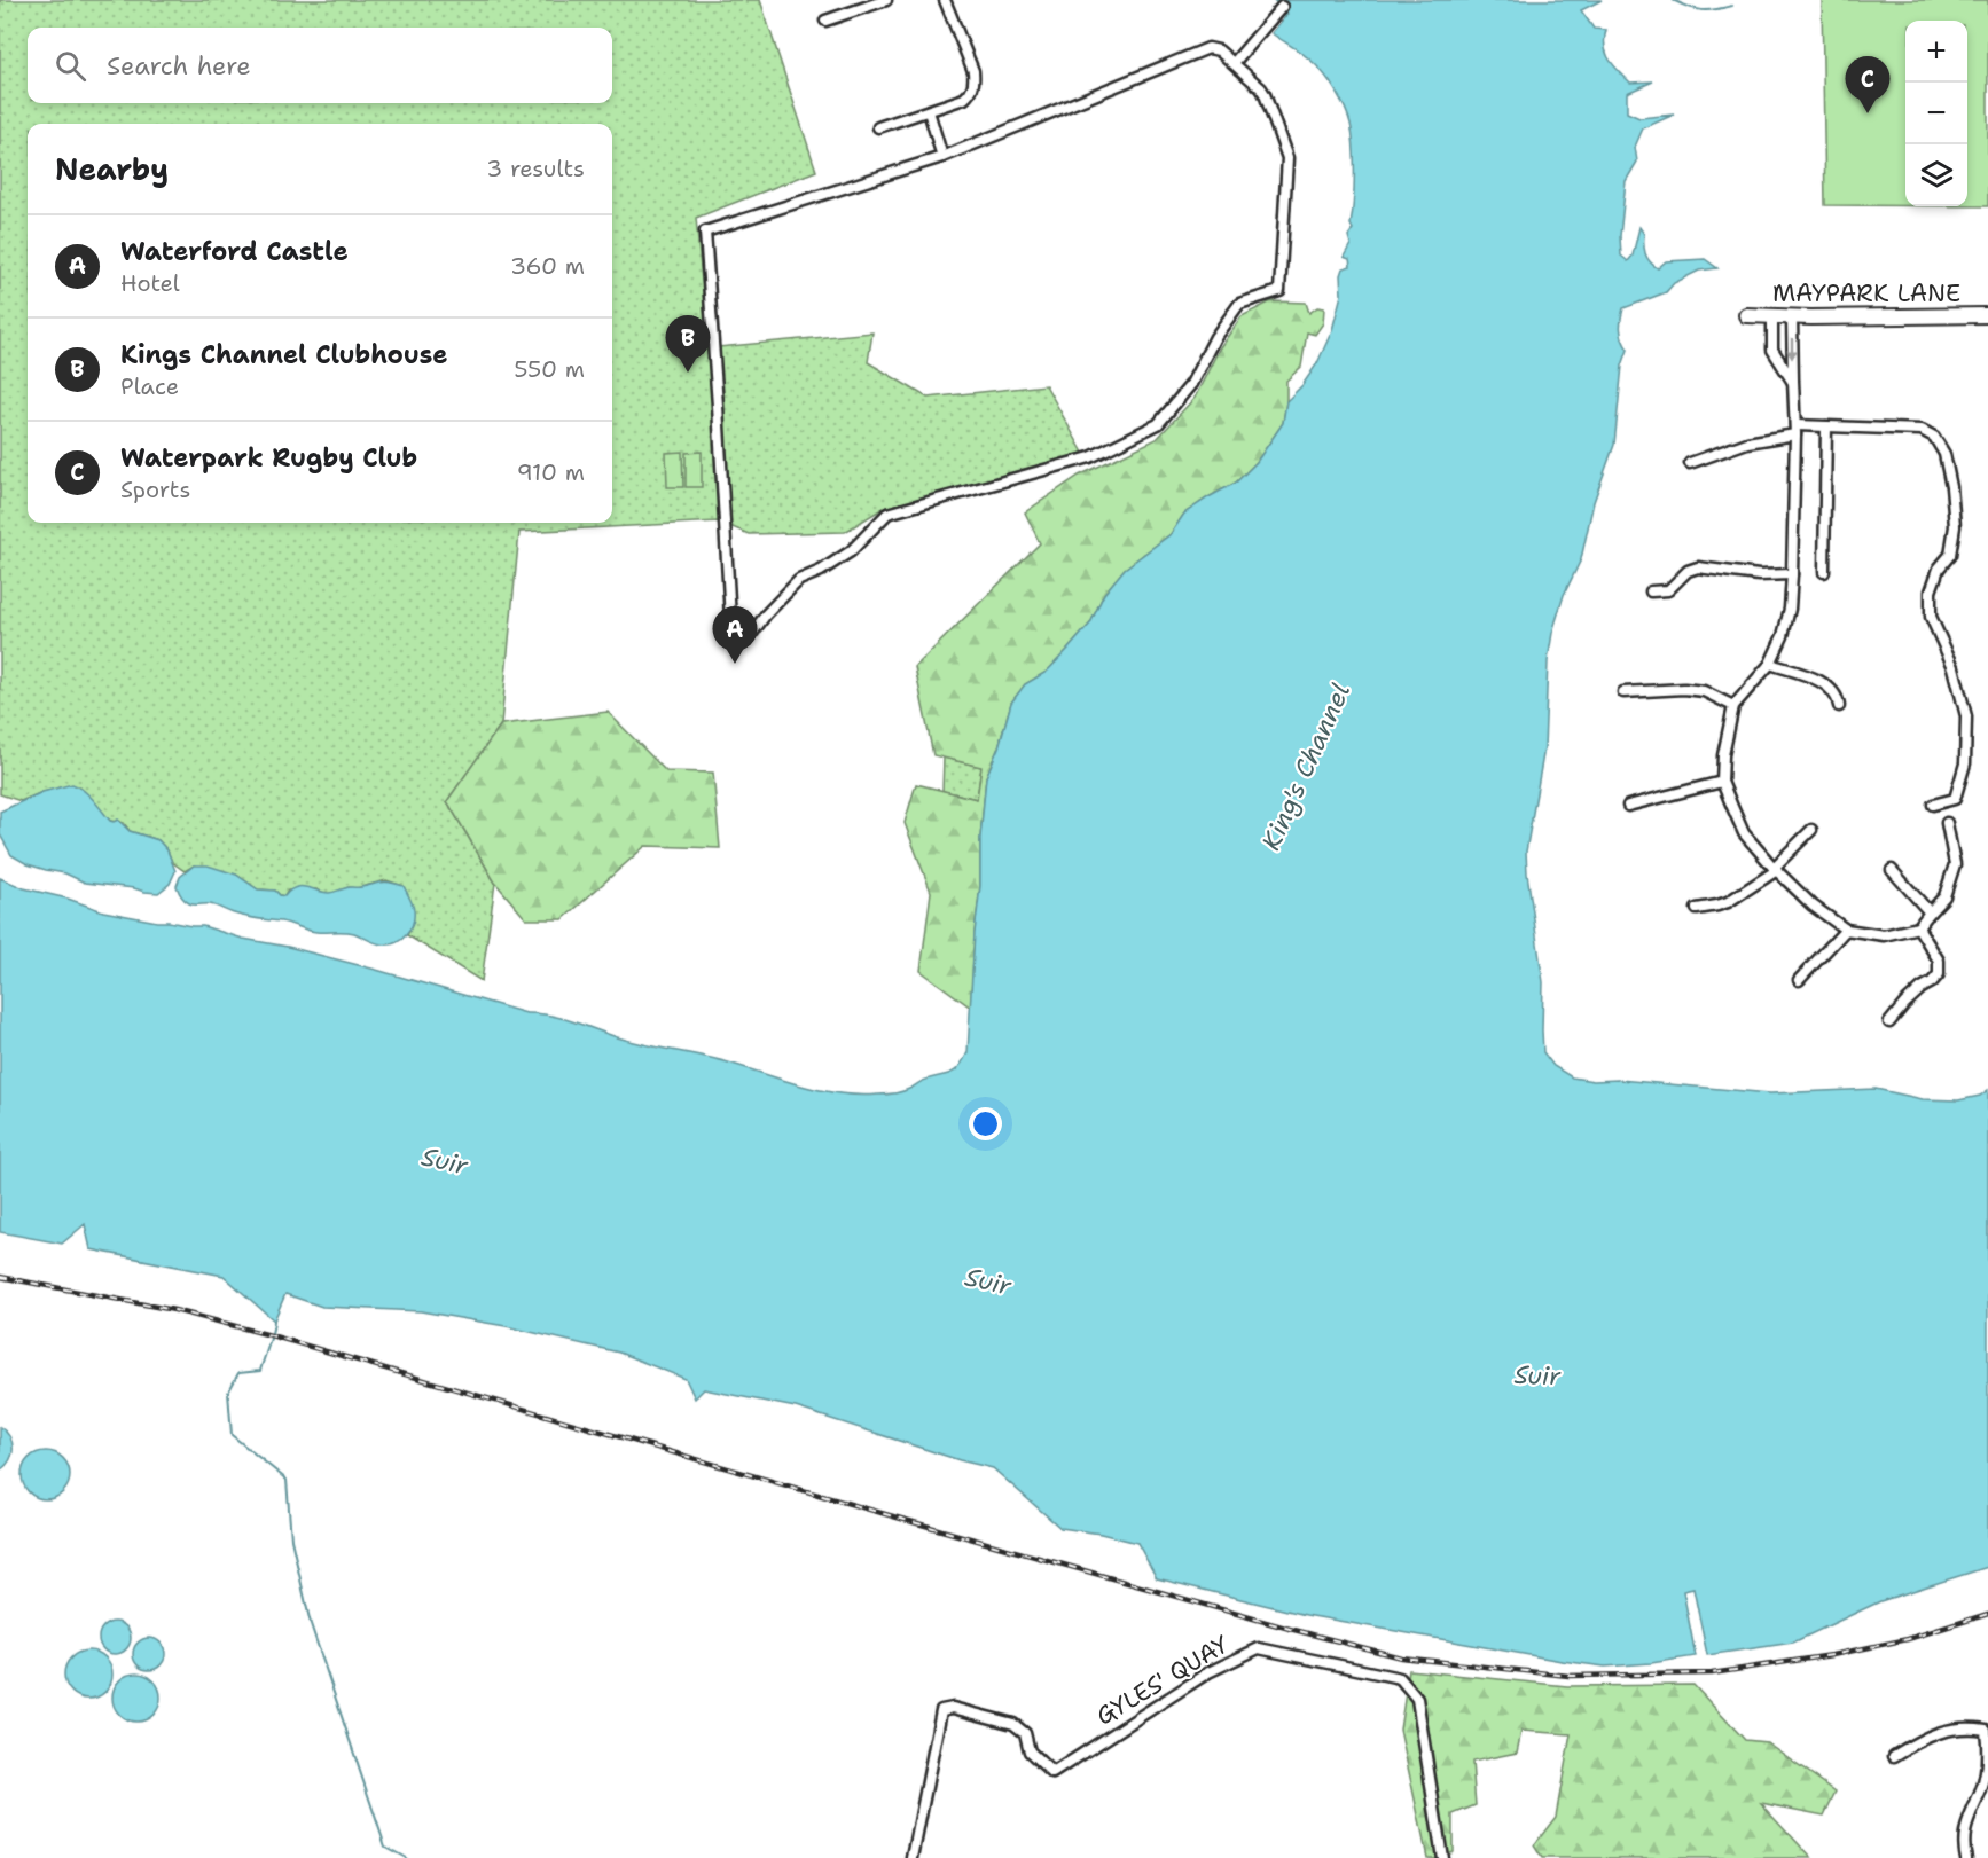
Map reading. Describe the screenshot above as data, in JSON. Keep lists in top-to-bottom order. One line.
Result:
{"streets":{"street":["MAYPARK LANE","GYLES' QUAY"]},"water":["King's Channel","Suir"],"page":{"map_buttons":["+","−"],"search":"Search here","pins":["C","B","A"],"heading":["Nearby","3 results"],"list":[{"mark":"A","name":"Waterford Castle","note":"Hotel","value":"360 m"},{"mark":"B","name":"Kings Channel Clubhouse","note":"Place","value":"550 m"},{"mark":"C","name":"Waterpark Rugby Club","note":"Sports","value":"910 m"}]}}
